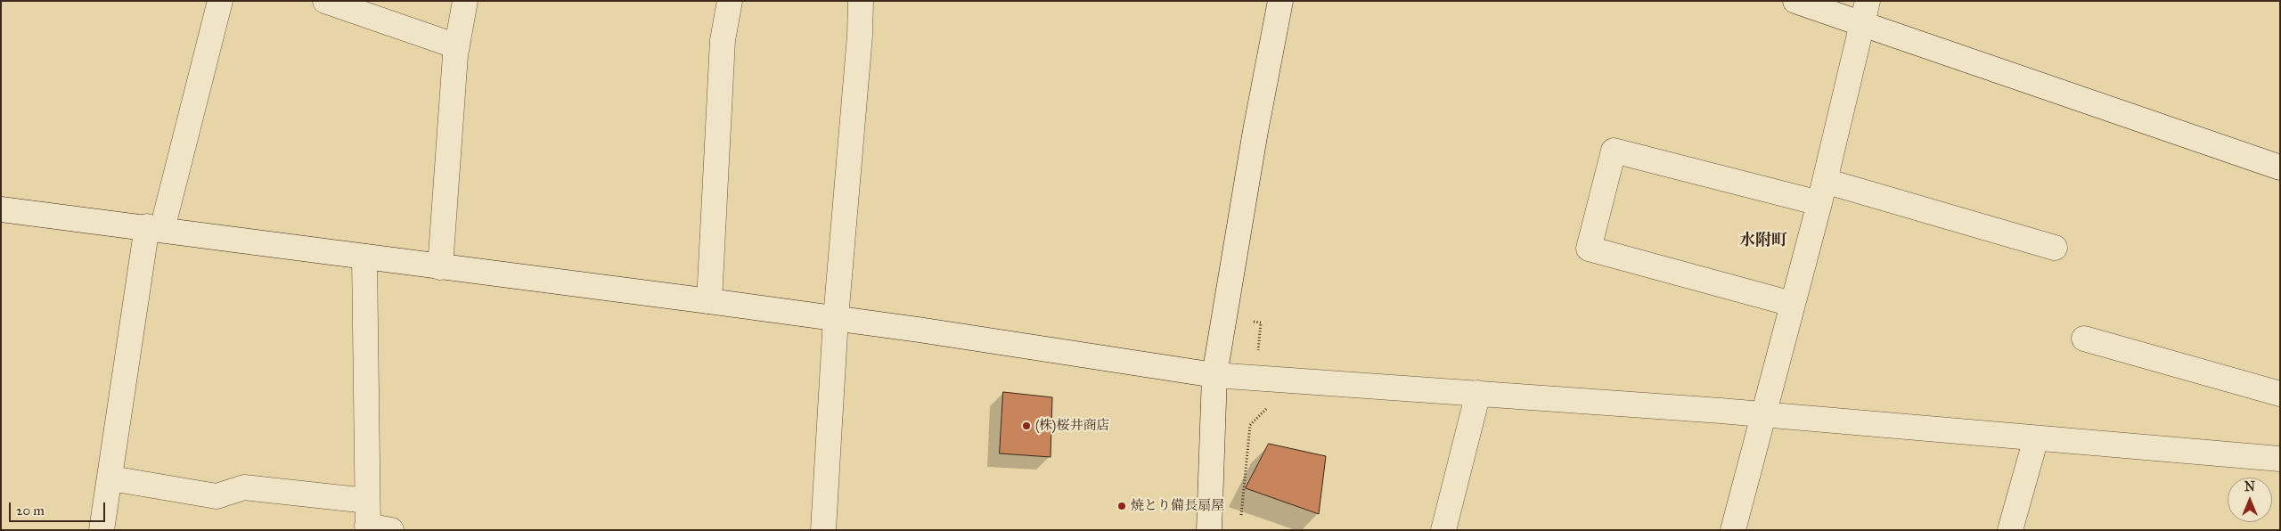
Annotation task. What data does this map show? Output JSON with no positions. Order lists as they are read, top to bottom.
{
  "districts": ["水附町"],
  "places": ["(株)桜井商店", "焼とり備長扇屋"],
  "scale_bar": "20 m",
  "north": "top"
}
